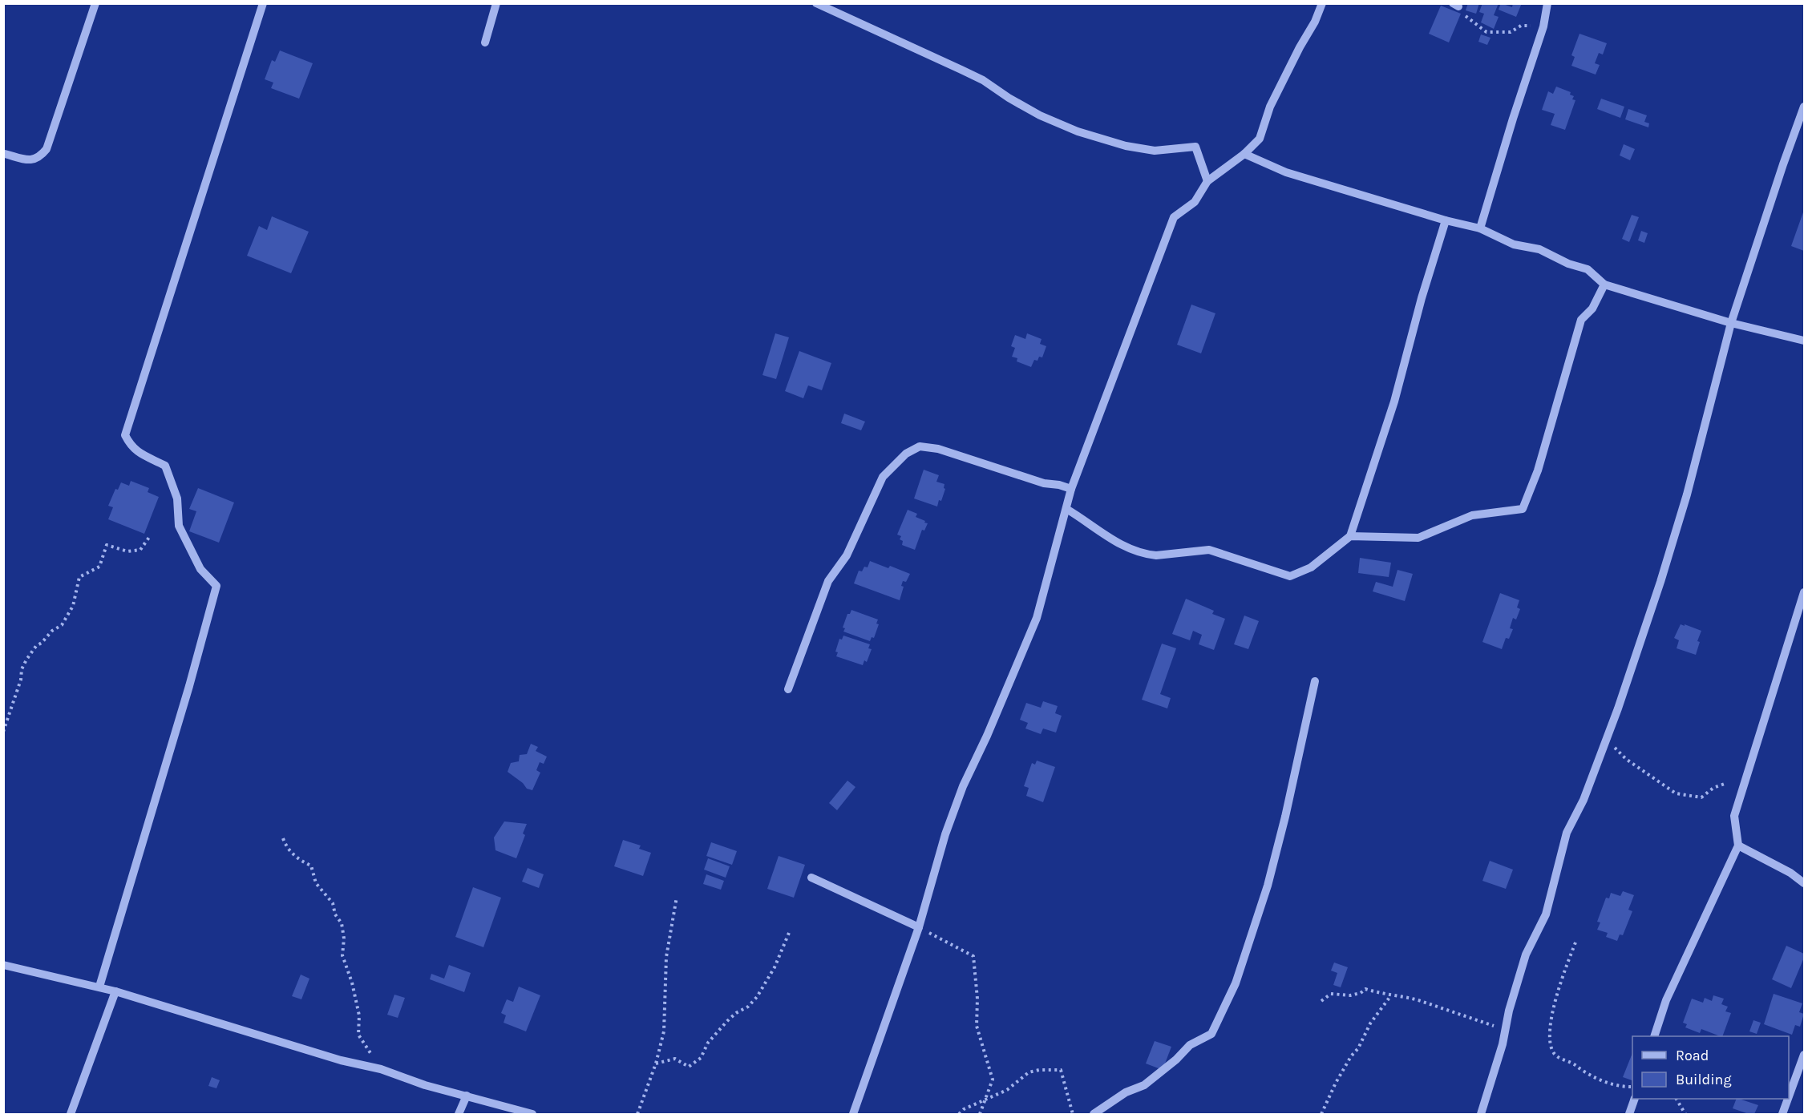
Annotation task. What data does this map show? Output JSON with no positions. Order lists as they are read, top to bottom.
{
  "legend": ["Road", "Building"]
}
